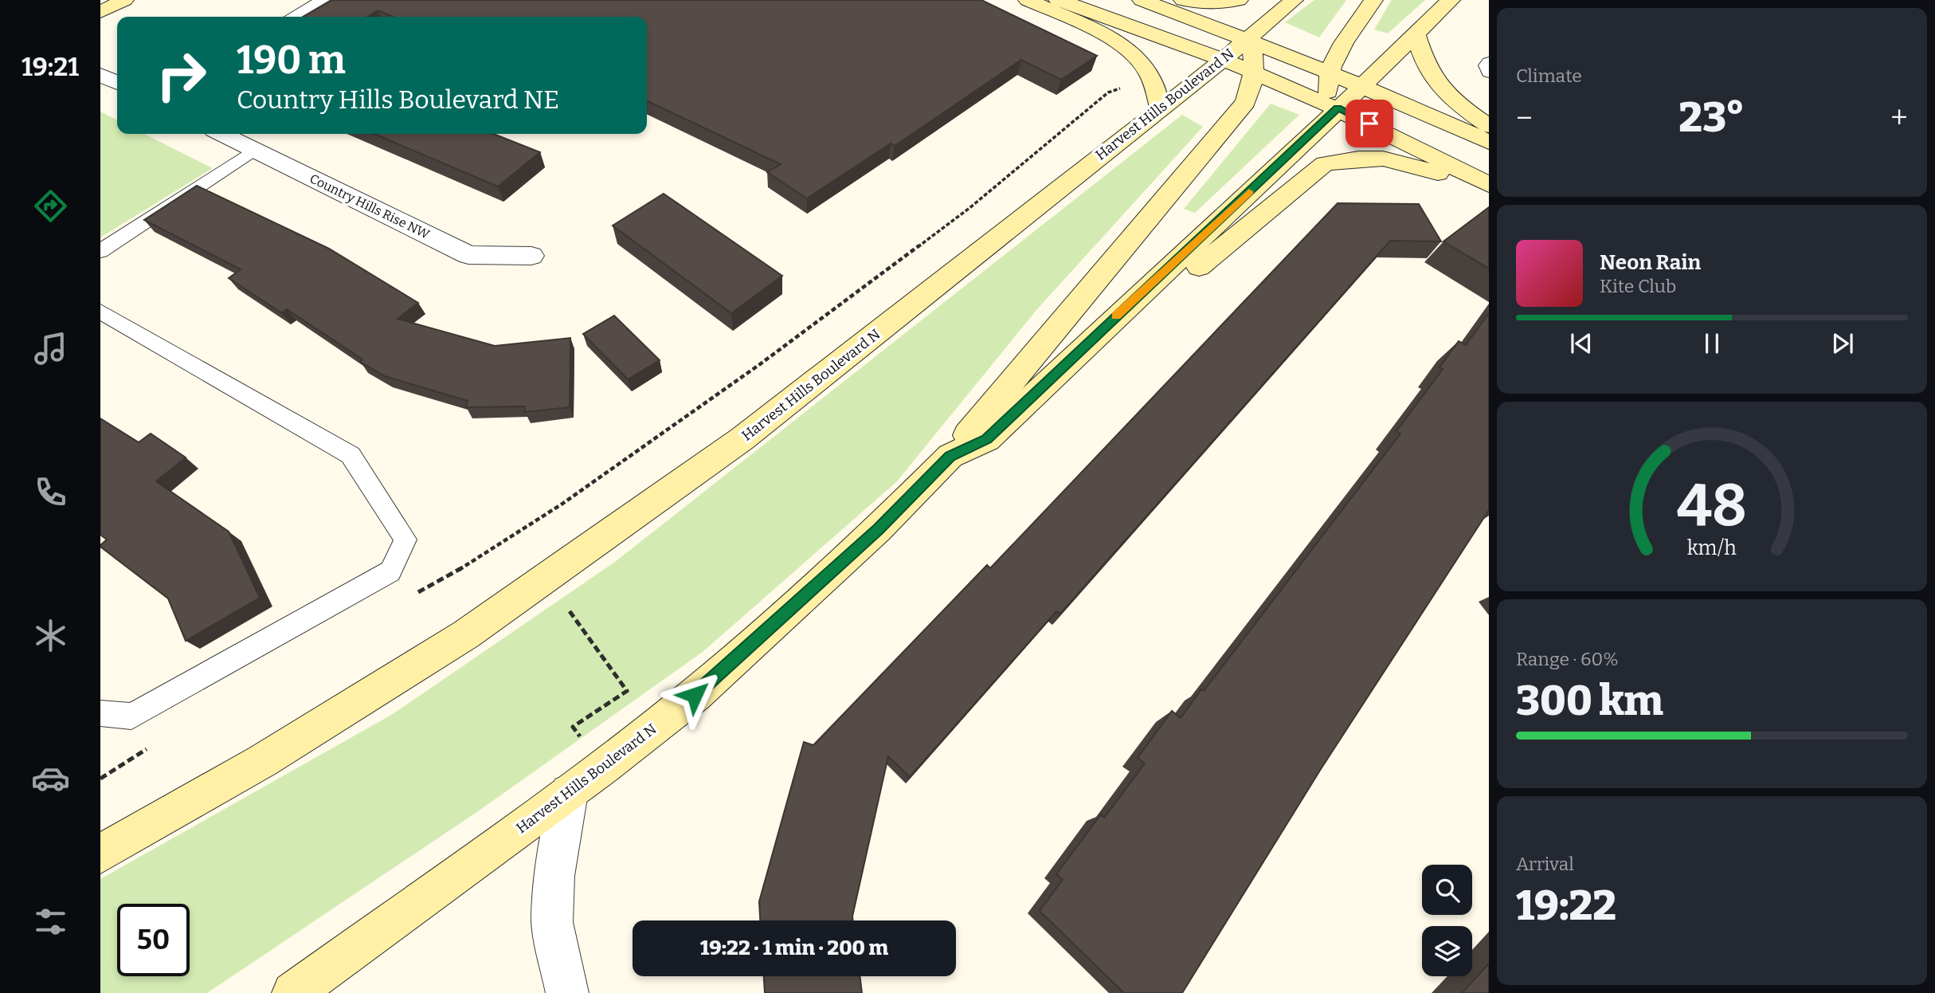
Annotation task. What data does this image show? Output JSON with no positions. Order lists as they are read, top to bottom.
{
  "streets": {
    "main road": ["Harvest Hills Boulevard N"],
    "street": ["Country Hills Rise NW"]
  },
  "page": {
    "tabs": "19:21",
    "tile": [
      "Climate",
      ["Range · 60%", "300 km"],
      ["Arrival", "19:22"]
    ],
    "turn": ["190 m", "Country Hills Boulevard NE"],
    "heat": ["−", "23°", "+"],
    "song": ["Neon Rain", "Kite Club"],
    "limit": "50",
    "trip": "19:22 · 1 min · 200 m",
    "gauge": ["48", "km/h"]
  }
}
